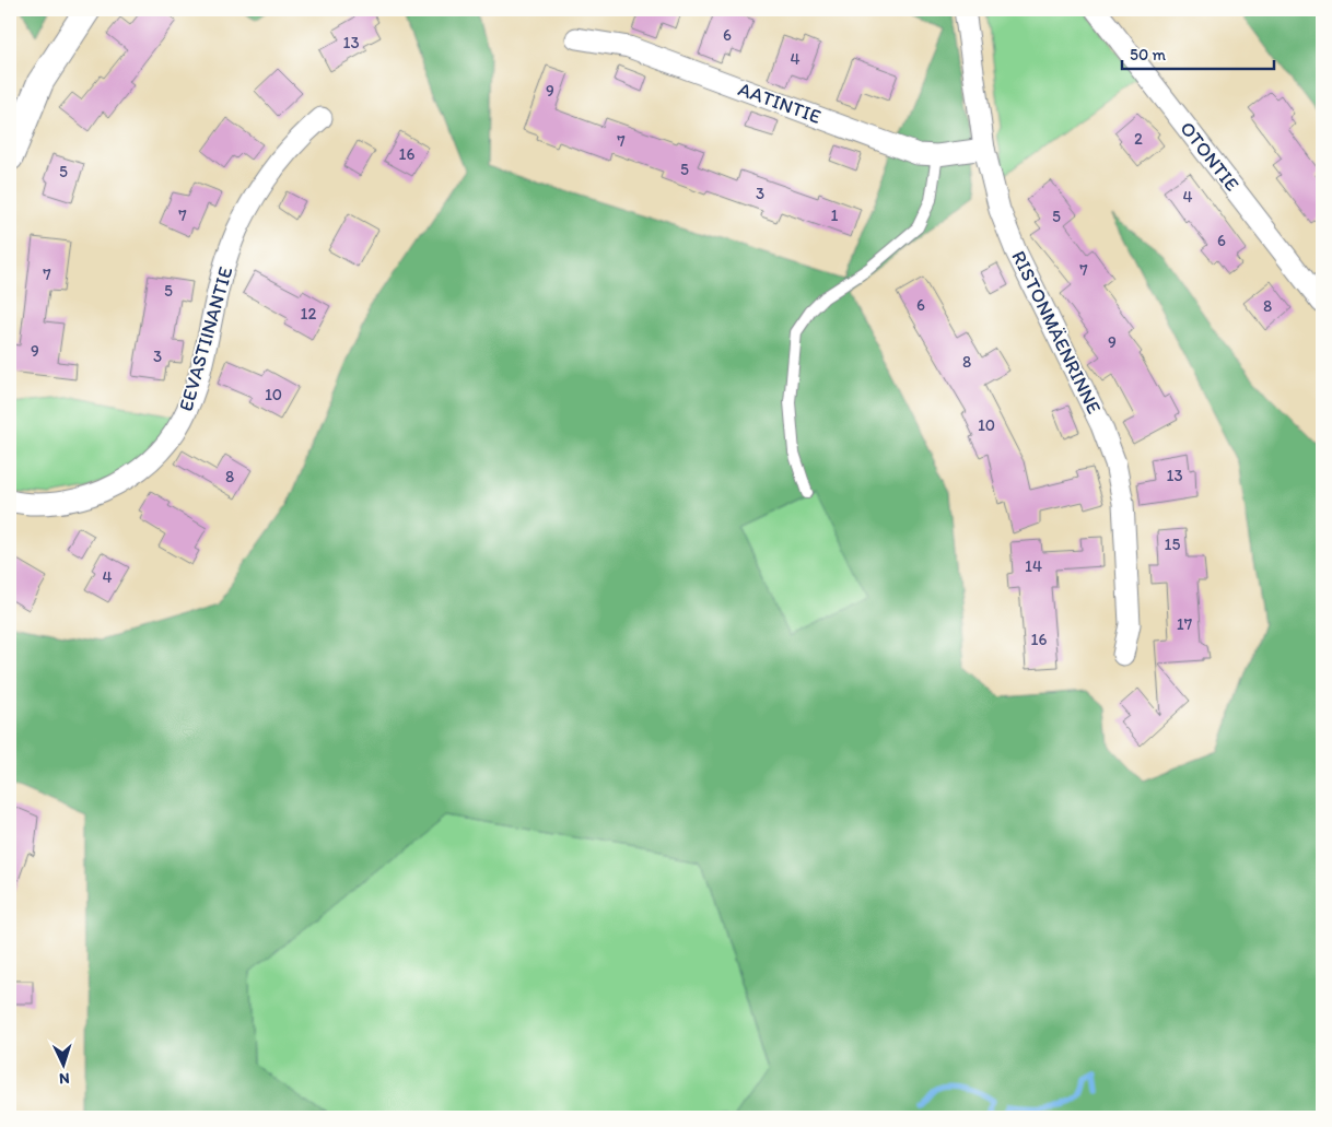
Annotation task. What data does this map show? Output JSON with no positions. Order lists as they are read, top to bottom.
{
  "streets": {
    "street": [
      "AATINTIE",
      "OTONTIE",
      "RISTONMÄENRINNE",
      "EEVASTIINANTIE"
    ]
  },
  "crossings": [
    ["AATINTIE", "RISTONMÄENRINNE"]
  ],
  "house_numbers": [
    "6",
    "13",
    "4",
    "9",
    "2",
    "7",
    "16",
    "5",
    "5",
    "3",
    "4",
    "7",
    "1",
    "5",
    "6",
    "7",
    "7",
    "5",
    "6",
    "8",
    "12",
    "9",
    "9",
    "3",
    "8",
    "10",
    "10",
    "13",
    "8",
    "15",
    "14",
    "4",
    "17",
    "16"
  ],
  "scale_bar": "50 m",
  "north": "bottom"
}
